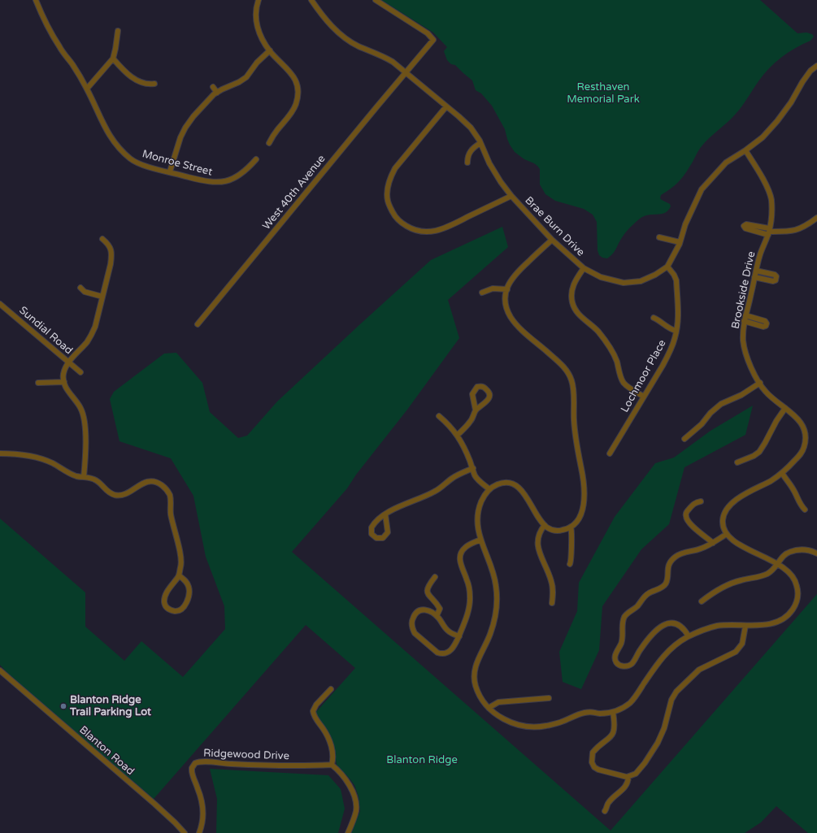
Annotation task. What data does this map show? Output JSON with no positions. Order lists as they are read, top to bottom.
{
  "streets": {
    "street": [
      "Monroe Street",
      "West 40th Avenue",
      "Brae Burn Drive",
      "Brookside Drive",
      "Sundial Road",
      "Lochmoor Place",
      "Blanton Road",
      "Ridgewood Drive"
    ]
  },
  "crossings": [
    ["West 40th Avenue", "Brae Burn Drive"],
    ["Brae Burn Drive", "Lochmoor Place"]
  ],
  "parks": ["Resthaven Memorial Park", "Blanton Ridge"],
  "places": ["Blanton Ridge Trail Parking Lot"]
}
